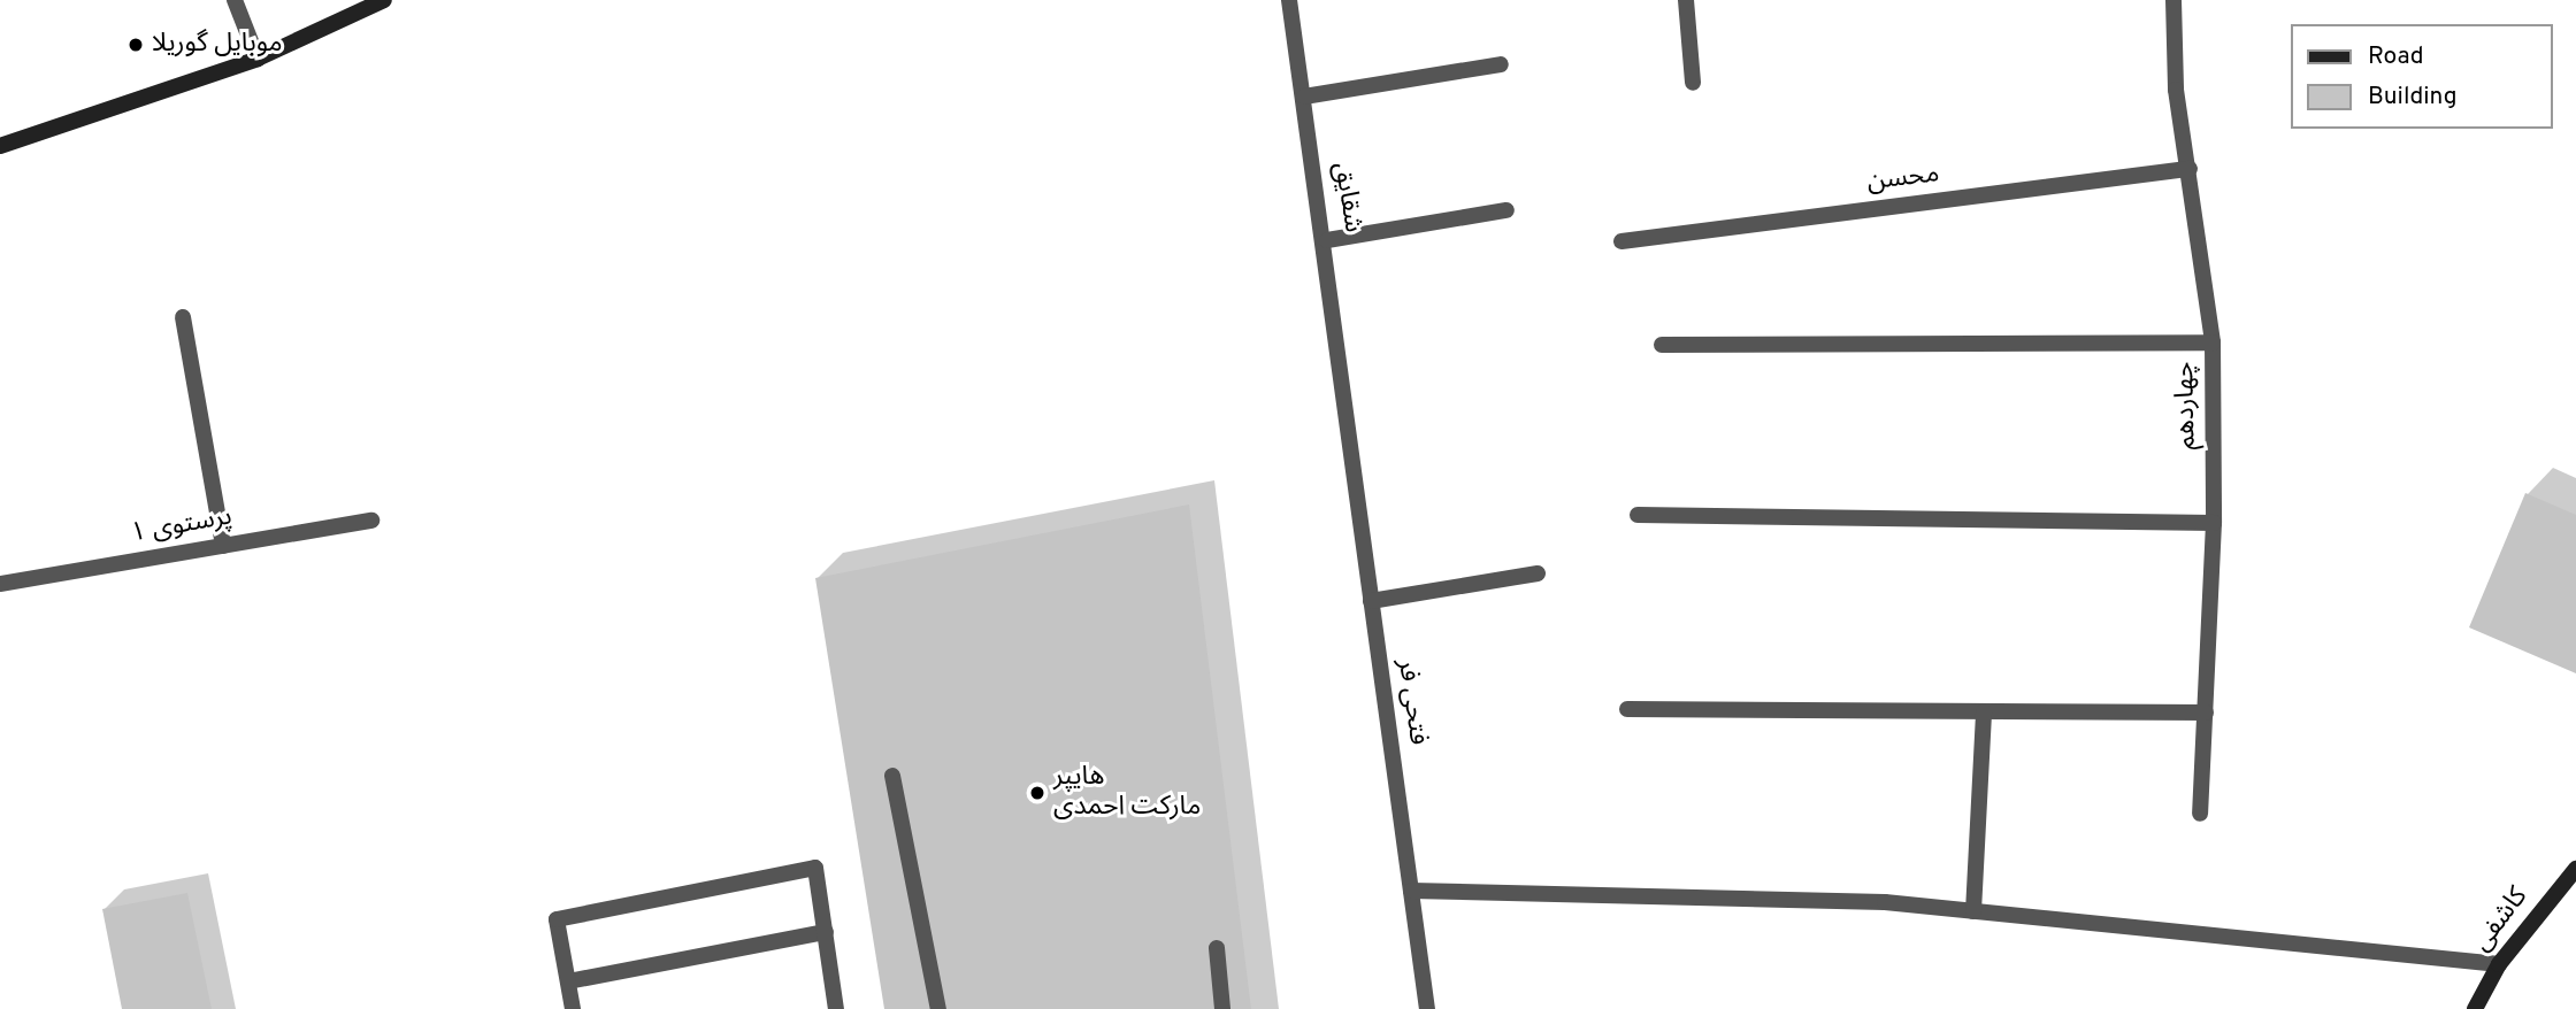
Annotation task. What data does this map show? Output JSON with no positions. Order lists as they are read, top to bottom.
{
  "streets": {
    "main road": ["کاشفی"],
    "street": [
      "محسن",
      "شقایق",
      "چهاردهم",
      "پرستوی ۱",
      "فتحی فر"
    ]
  },
  "crossings": [
    ["محسن", "چهاردهم"],
    ["شقایق", "فتحی فر"]
  ],
  "places": ["موبایل گوریلا", "هایپر مارکت احمدی"],
  "legend": ["Road", "Building"]
}
